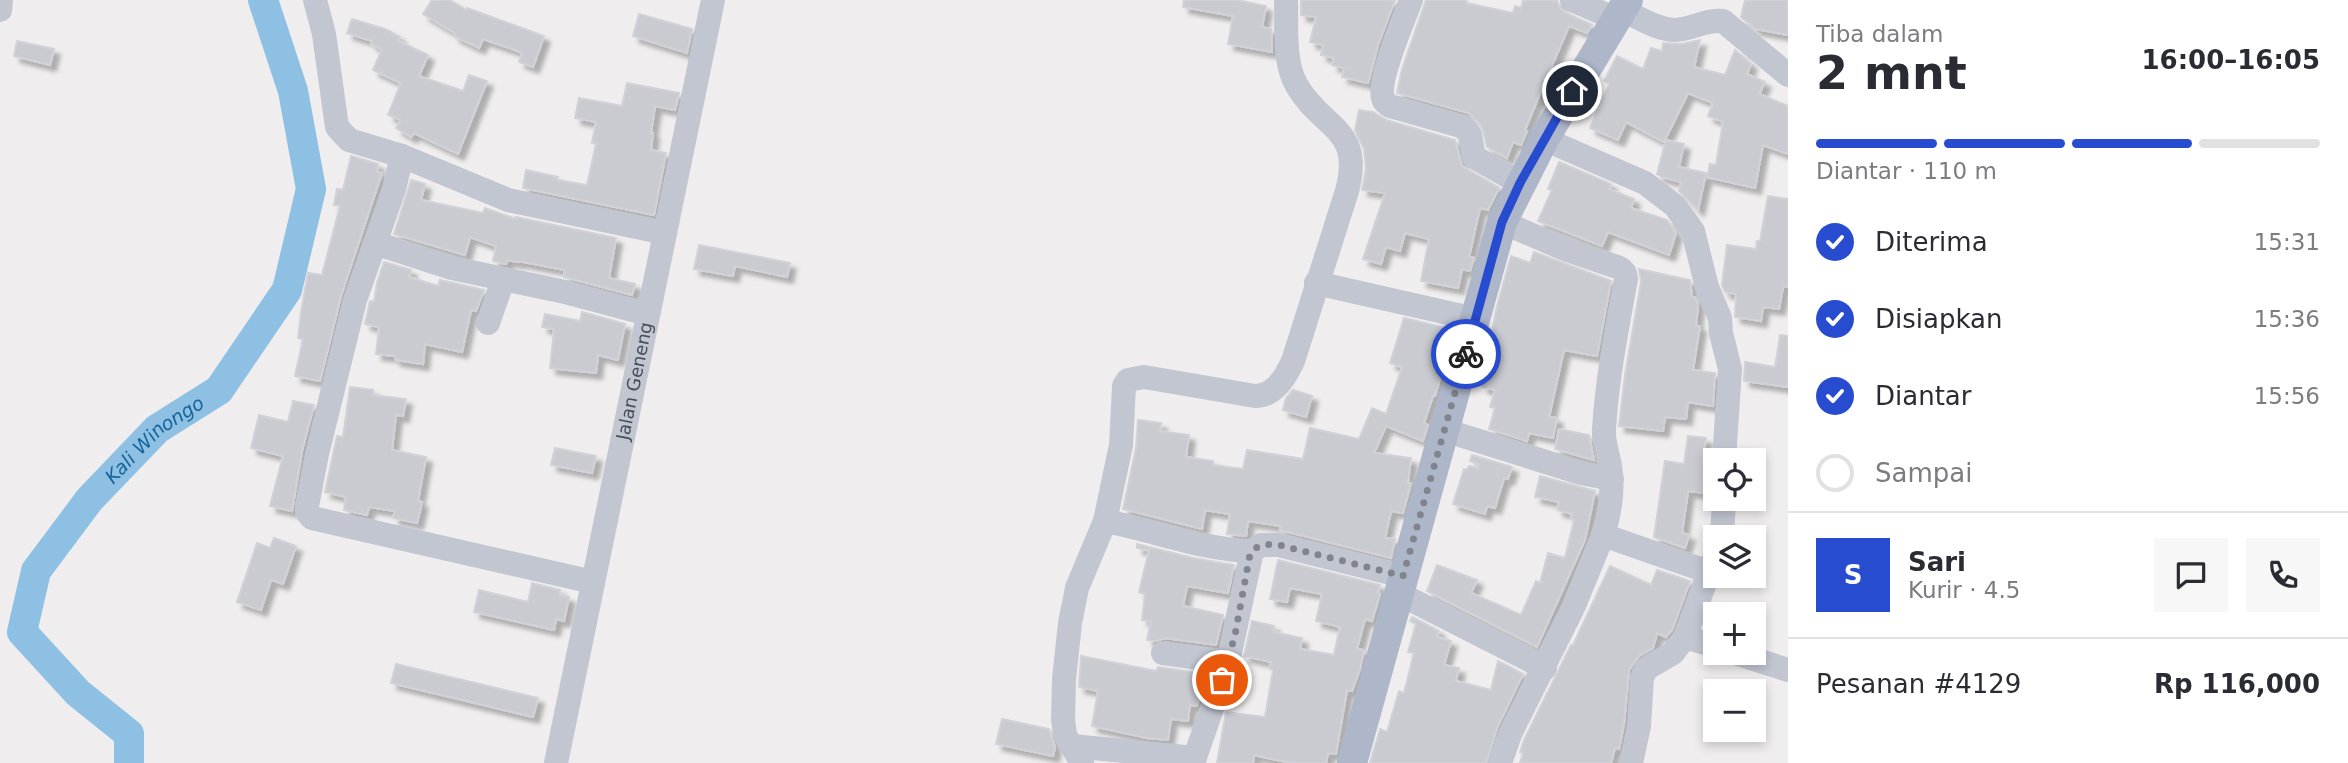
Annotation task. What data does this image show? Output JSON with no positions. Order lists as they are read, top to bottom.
{
  "streets": {
    "street": ["Jalan Geneng"]
  },
  "water": ["Kali Winongo"],
  "page": {
    "heading": ["2 mnt", "Tiba dalam", "16:00–16:05"],
    "panel": [
      "Sari",
      "Kurir · 4.5",
      "Pesanan #4129",
      "Rp 116,000"
    ],
    "bar": "Diantar · 110 m",
    "list": [
      ["Diterima", "15:31"],
      ["Disiapkan", "15:36"],
      ["Diantar", "15:56"],
      "Sampai"
    ],
    "map_buttons": ["+", "−"],
    "round": "S"
  }
}
